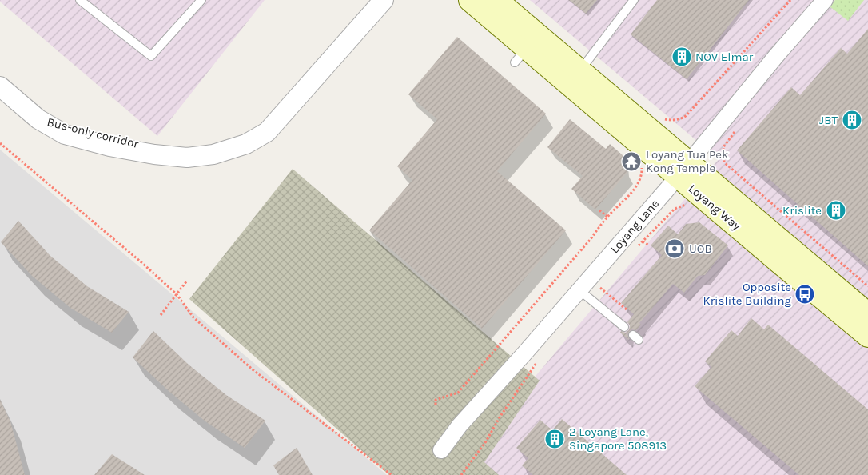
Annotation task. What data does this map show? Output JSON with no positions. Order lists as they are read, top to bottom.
{
  "streets": {
    "main road": ["Loyang Way"],
    "street": ["Bus-only corridor", "Loyang Lane"]
  },
  "crossings": [
    ["Loyang Way", "Loyang Lane"]
  ],
  "places": {
    "building": [
      "NOV Elmar",
      "JBT",
      "Krislite",
      "2 Loyang Lane, Singapore 508913"
    ],
    "temple": ["Loyang Tua Pek Kong Temple"],
    "bank": ["UOB"],
    "bus stop": ["Opposite Krislite Building"]
  }
}
